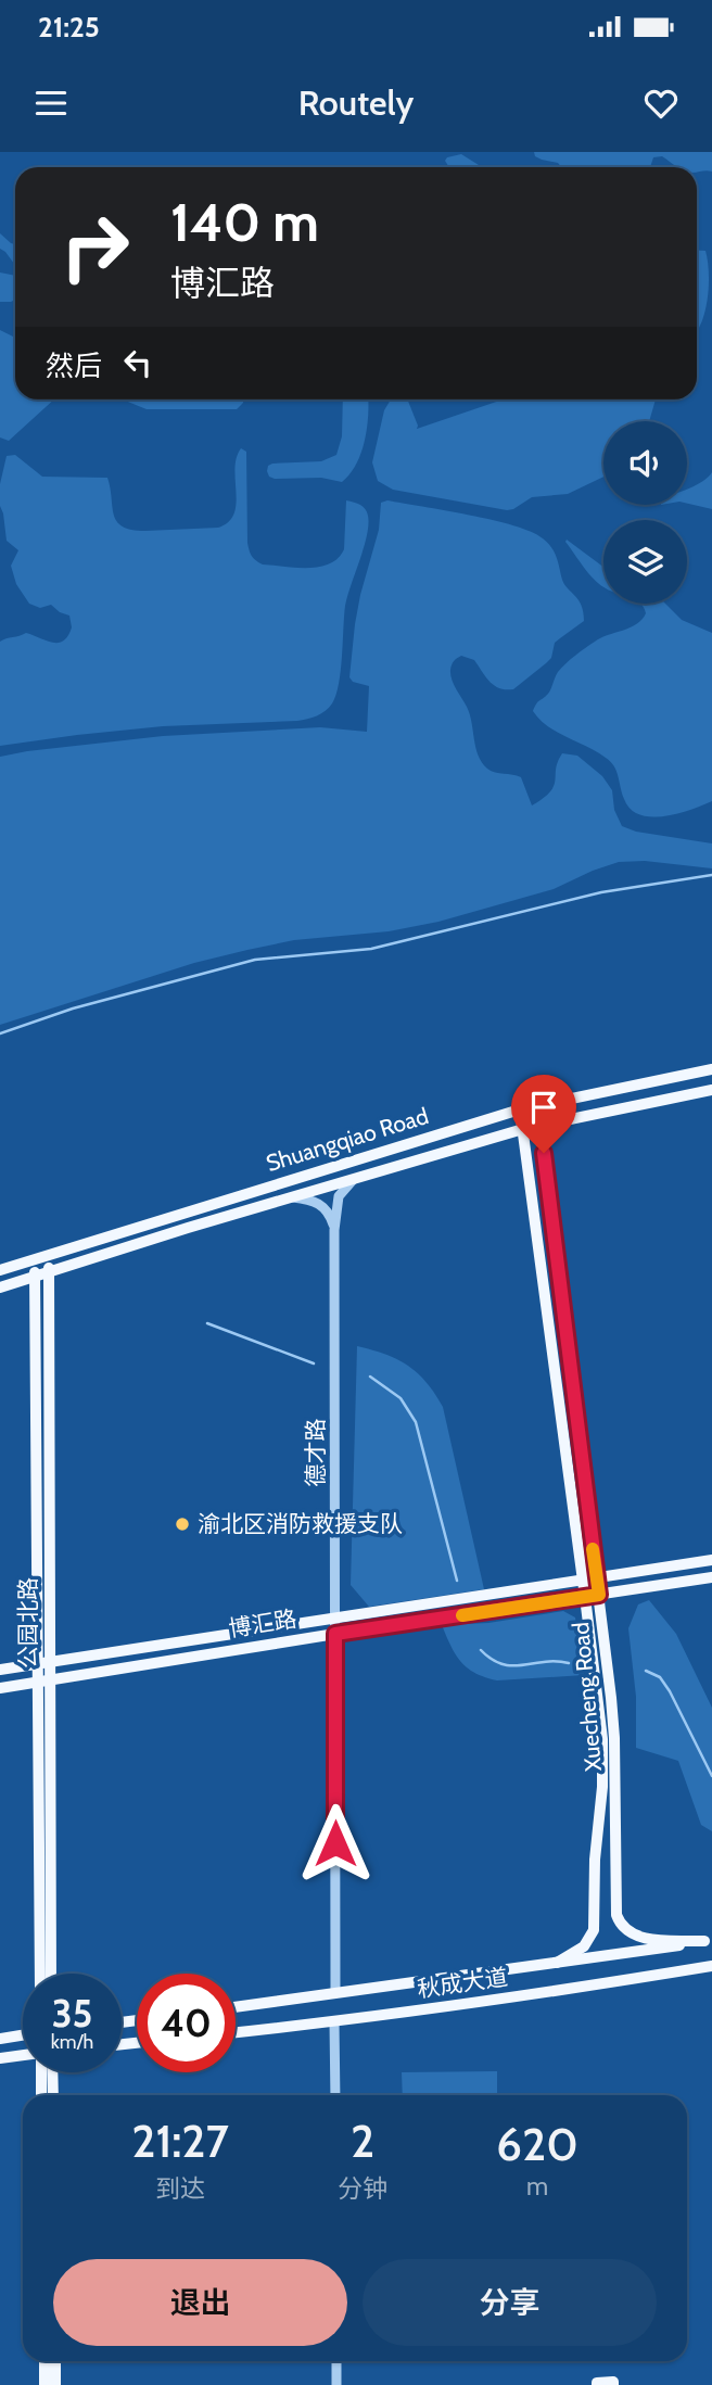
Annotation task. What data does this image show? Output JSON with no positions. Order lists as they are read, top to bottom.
{
  "streets": {
    "main road": [
      "Shuangqiao Road",
      "公园北路",
      "博汇路",
      "Xuecheng Road",
      "秋成大道"
    ],
    "street": ["德才路"]
  },
  "crossings": [
    ["Shuangqiao Road", "德才路"],
    ["Shuangqiao Road", "公园北路"],
    ["Shuangqiao Road", "Xuecheng Road"],
    ["德才路", "博汇路"],
    ["德才路", "秋成大道"],
    ["公园北路", "博汇路"],
    ["博汇路", "Xuecheng Road"],
    ["Xuecheng Road", "秋成大道"]
  ],
  "places": ["渝北区消防救援支队"],
  "page": {
    "status": "21:25",
    "header": "Routely",
    "turn": ["140 m", "博汇路"],
    "then": "然后",
    "speed": "35 km/h",
    "limit": "40",
    "eta": [
      "21:27",
      "到达",
      "2",
      "分钟",
      "620",
      "m"
    ],
    "buttons": ["退出", "分享"]
  }
}
